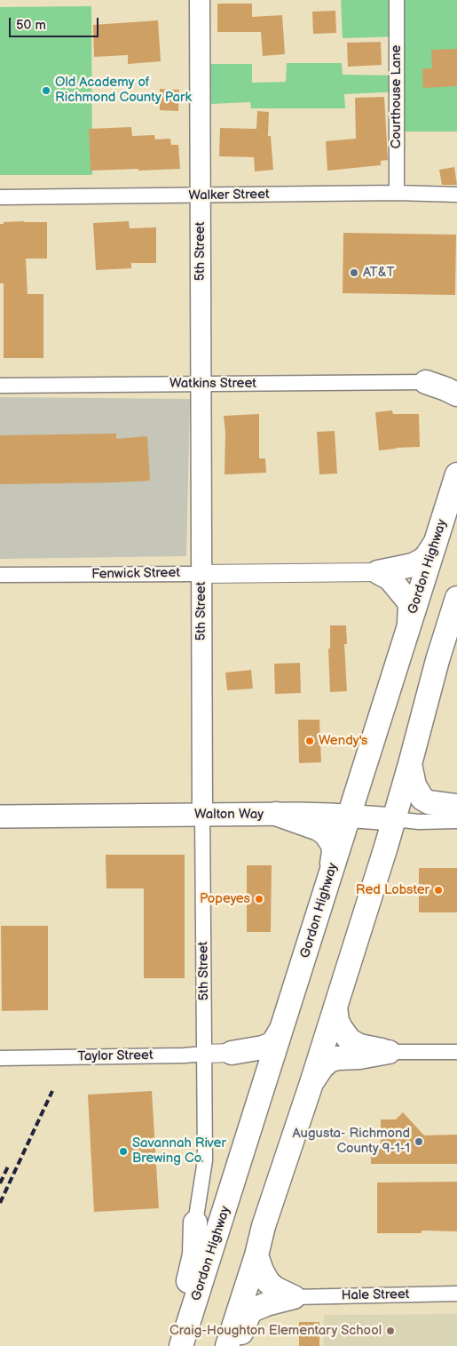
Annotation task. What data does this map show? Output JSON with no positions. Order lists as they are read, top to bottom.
{
  "streets": {
    "highway": ["Gordon Highway"],
    "main road": ["5th Street", "Walton Way"],
    "street": [
      "Courthouse Lane",
      "Walker Street",
      "Watkins Street",
      "Fenwick Street",
      "Taylor Street",
      "Hale Street"
    ]
  },
  "crossings": [
    ["Courthouse Lane", "Walker Street"],
    ["Walker Street", "5th Street"],
    ["5th Street", "Watkins Street"],
    ["5th Street", "Fenwick Street"],
    ["5th Street", "Walton Way"],
    ["5th Street", "Taylor Street"],
    ["Gordon Highway", "Walton Way"]
  ],
  "places": [
    "Old Academy of Richmond County Park",
    "AT&T",
    "Wendy's",
    "Red Lobster",
    "Popeyes",
    "Augusta- Richmond County 9-1-1",
    "Savannah River Brewing Co.",
    "Craig-Houghton Elementary School"
  ],
  "scale_bar": "50 m"
}
